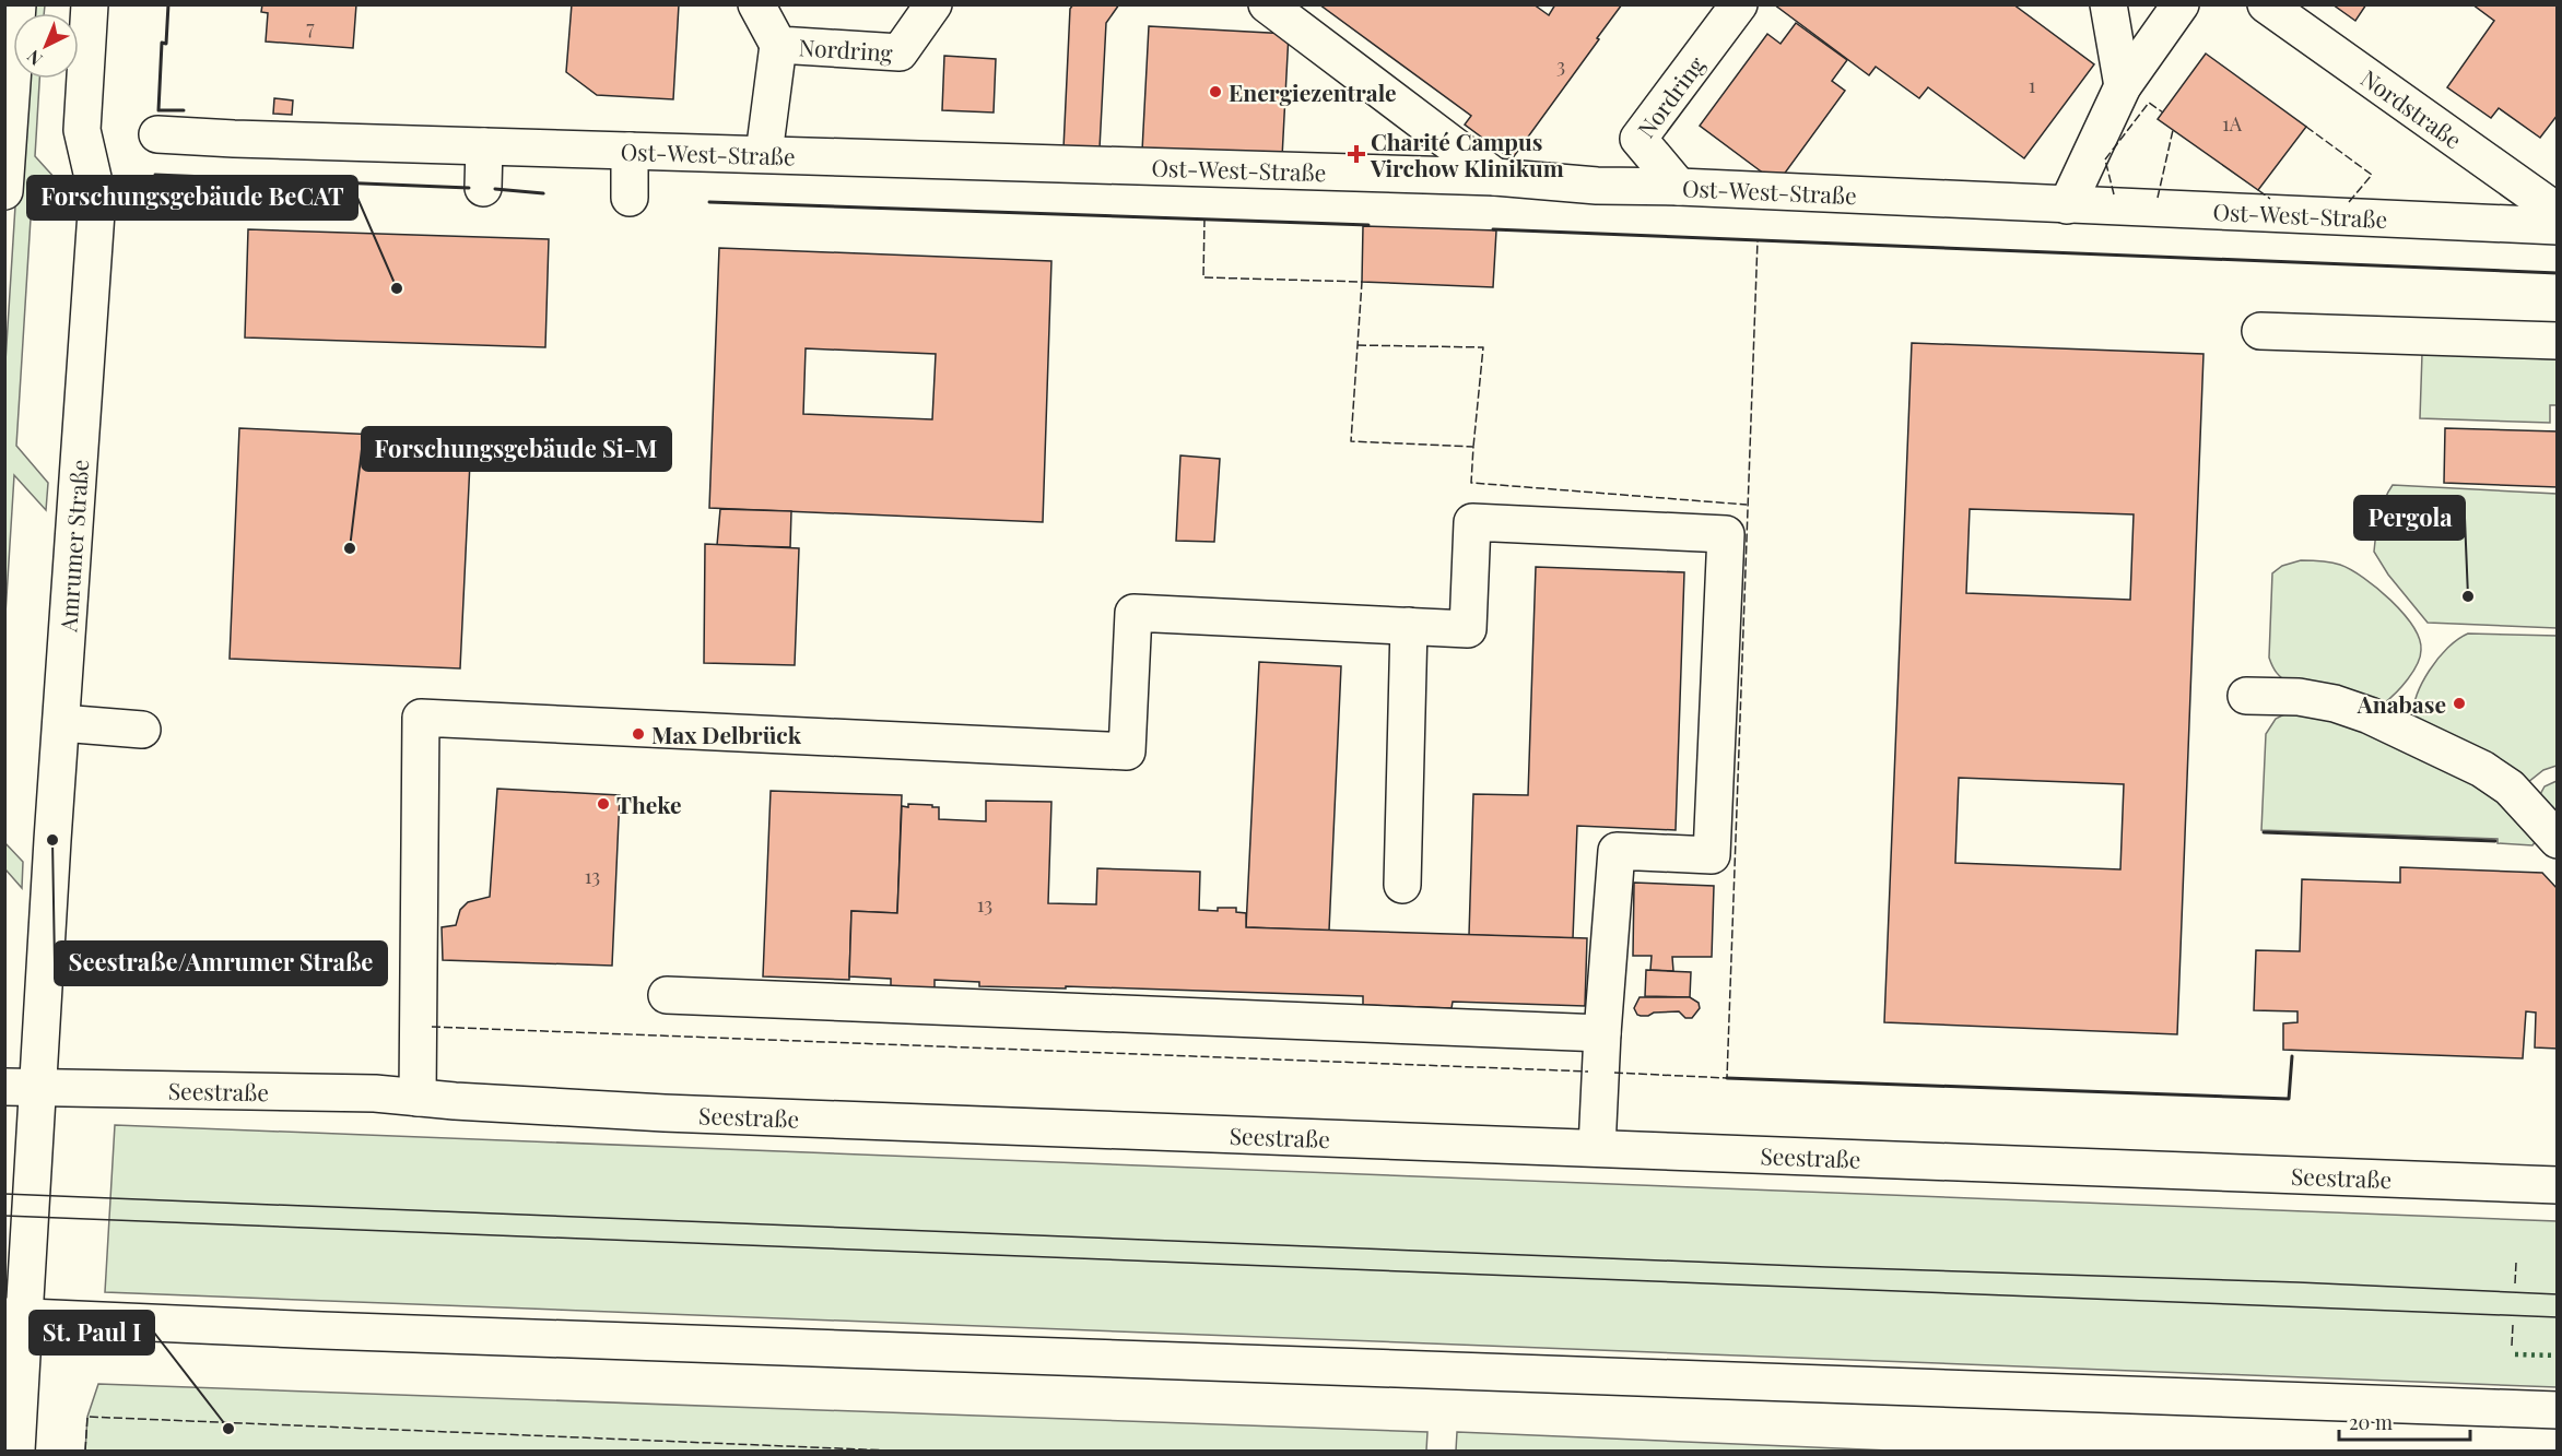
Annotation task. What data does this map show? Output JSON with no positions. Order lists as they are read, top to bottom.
{
  "streets": {
    "main road": [
      "Nordring",
      "Nordstraße",
      "Ost-West-Straße",
      "Amrumer Straße",
      "Seestraße"
    ]
  },
  "crossings": [
    ["Nordring", "Ost-West-Straße"],
    ["Amrumer Straße", "Seestraße"]
  ],
  "places": {
    "other": [
      "Energiezentrale",
      "Forschungsgebäude BeCAT",
      "Forschungsgebäude Si-M",
      "Pergola",
      "Anabase",
      "Max Delbrück",
      "Theke",
      "Seestraße/Amrumer Straße",
      "St. Paul I"
    ],
    "health": ["Charité Campus Virchow Klinikum"]
  },
  "house_numbers": [
    "7",
    "3",
    "1",
    "1A",
    "13",
    "13"
  ],
  "scale_bar": "20 m",
  "north": "bottom left"
}
